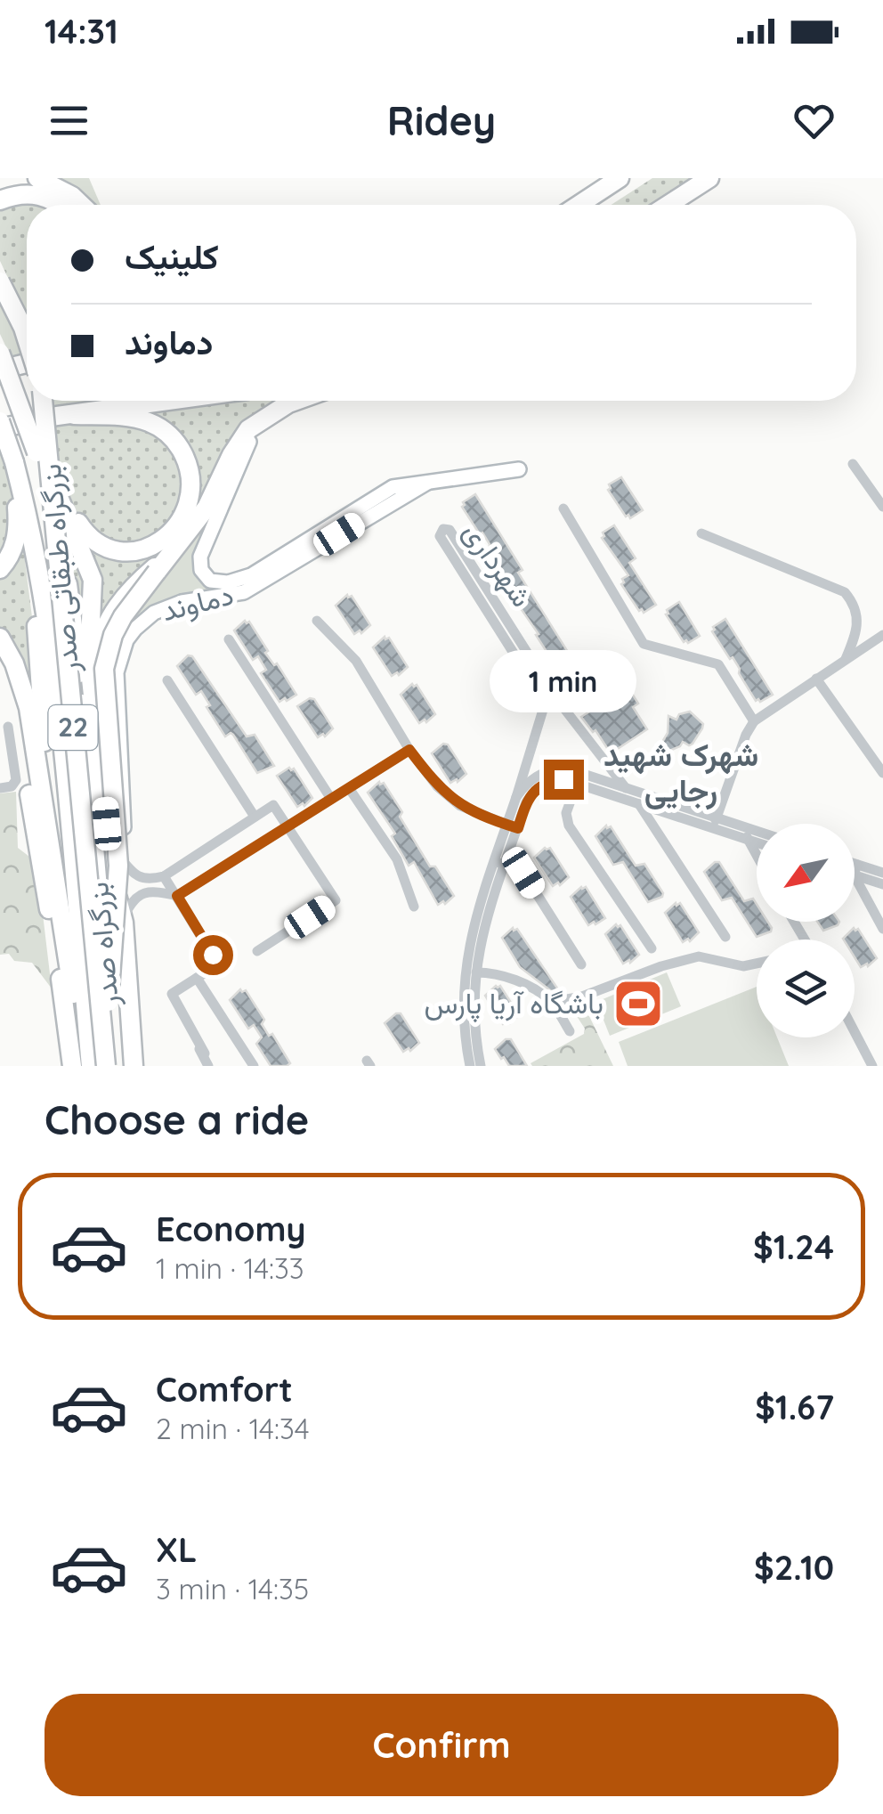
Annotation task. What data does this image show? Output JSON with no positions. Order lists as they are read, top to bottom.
{
  "streets": {
    "highway": ["بزرگراه طبقاتی صدر", "22", "بزرگراه صدر"],
    "main road": ["دماوند"],
    "street": ["شهرداری"]
  },
  "crossings": [
    ["بزرگراه طبقاتی صدر", "بزرگراه صدر"],
    ["22", "بزرگراه صدر"]
  ],
  "districts": ["شهرک شهید رجایی"],
  "places": {
    "sports": ["باشگاه آریا پارس"]
  },
  "north": "bottom left",
  "page": {
    "status": "14:31",
    "header": "Ridey",
    "banner": ["کلینیک", "دماوند"],
    "bubble": "1 min",
    "heading": "Choose a ride",
    "list": [
      {
        "name": "Economy",
        "note": "1 min · 14:33",
        "value": "$1.24"
      },
      {
        "name": "Comfort",
        "note": "2 min · 14:34",
        "value": "$1.67"
      },
      {
        "name": "XL",
        "note": "3 min · 14:35",
        "value": "$2.10"
      }
    ],
    "buttons": "Confirm"
  }
}
